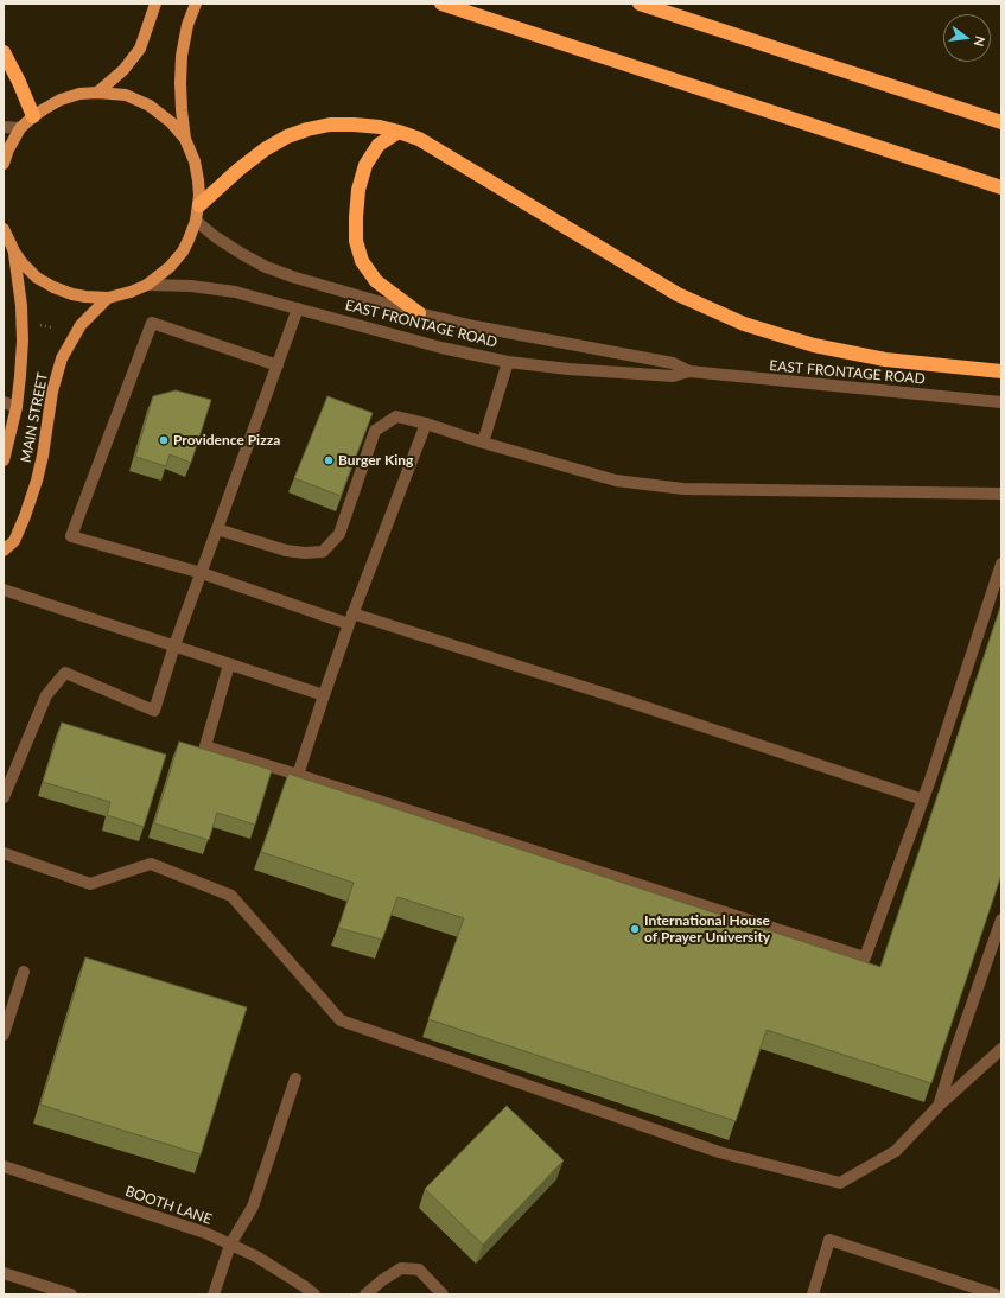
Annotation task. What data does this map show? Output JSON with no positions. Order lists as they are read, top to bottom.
{
  "streets": {
    "main road": ["MAIN STREET"],
    "street": ["EAST FRONTAGE ROAD", "BOOTH LANE"]
  },
  "places": ["Providence Pizza", "Burger King", "International House of Prayer University"],
  "north": "right"
}
